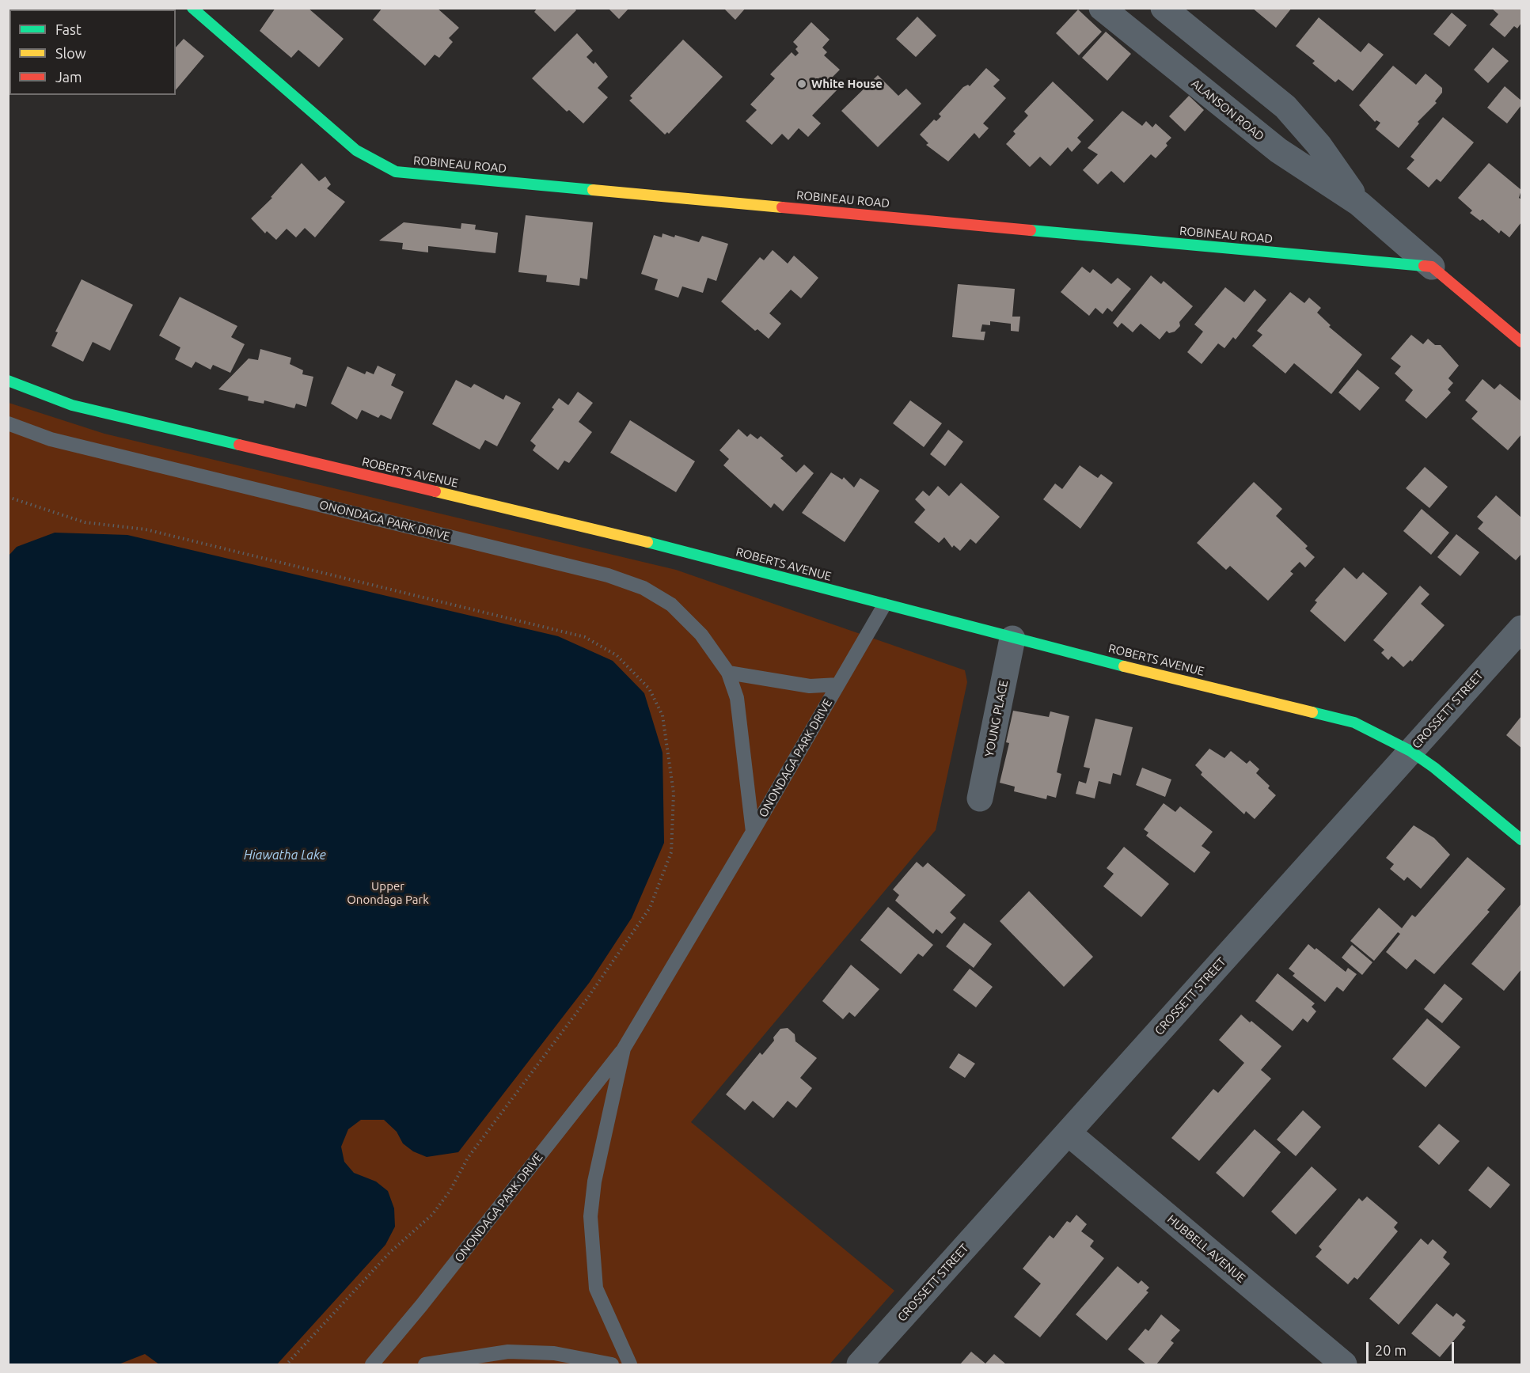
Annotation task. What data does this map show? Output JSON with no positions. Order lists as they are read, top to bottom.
{
  "streets": {
    "street": [
      "ALANSON ROAD",
      "ROBINEAU ROAD",
      "ROBERTS AVENUE",
      "CROSSETT STREET",
      "YOUNG PLACE",
      "HUBBELL AVENUE"
    ],
    "lane": ["ONONDAGA PARK DRIVE"]
  },
  "crossings": [
    ["ALANSON ROAD", "ROBINEAU ROAD"],
    ["ROBERTS AVENUE", "ONONDAGA PARK DRIVE"],
    ["ROBERTS AVENUE", "CROSSETT STREET"],
    ["ROBERTS AVENUE", "YOUNG PLACE"],
    ["CROSSETT STREET", "HUBBELL AVENUE"]
  ],
  "water": ["Hiawatha Lake"],
  "parks": ["Upper Onondaga Park"],
  "places": ["White House"],
  "legend": ["Fast", "Slow", "Jam"],
  "scale_bar": "20 m"
}
